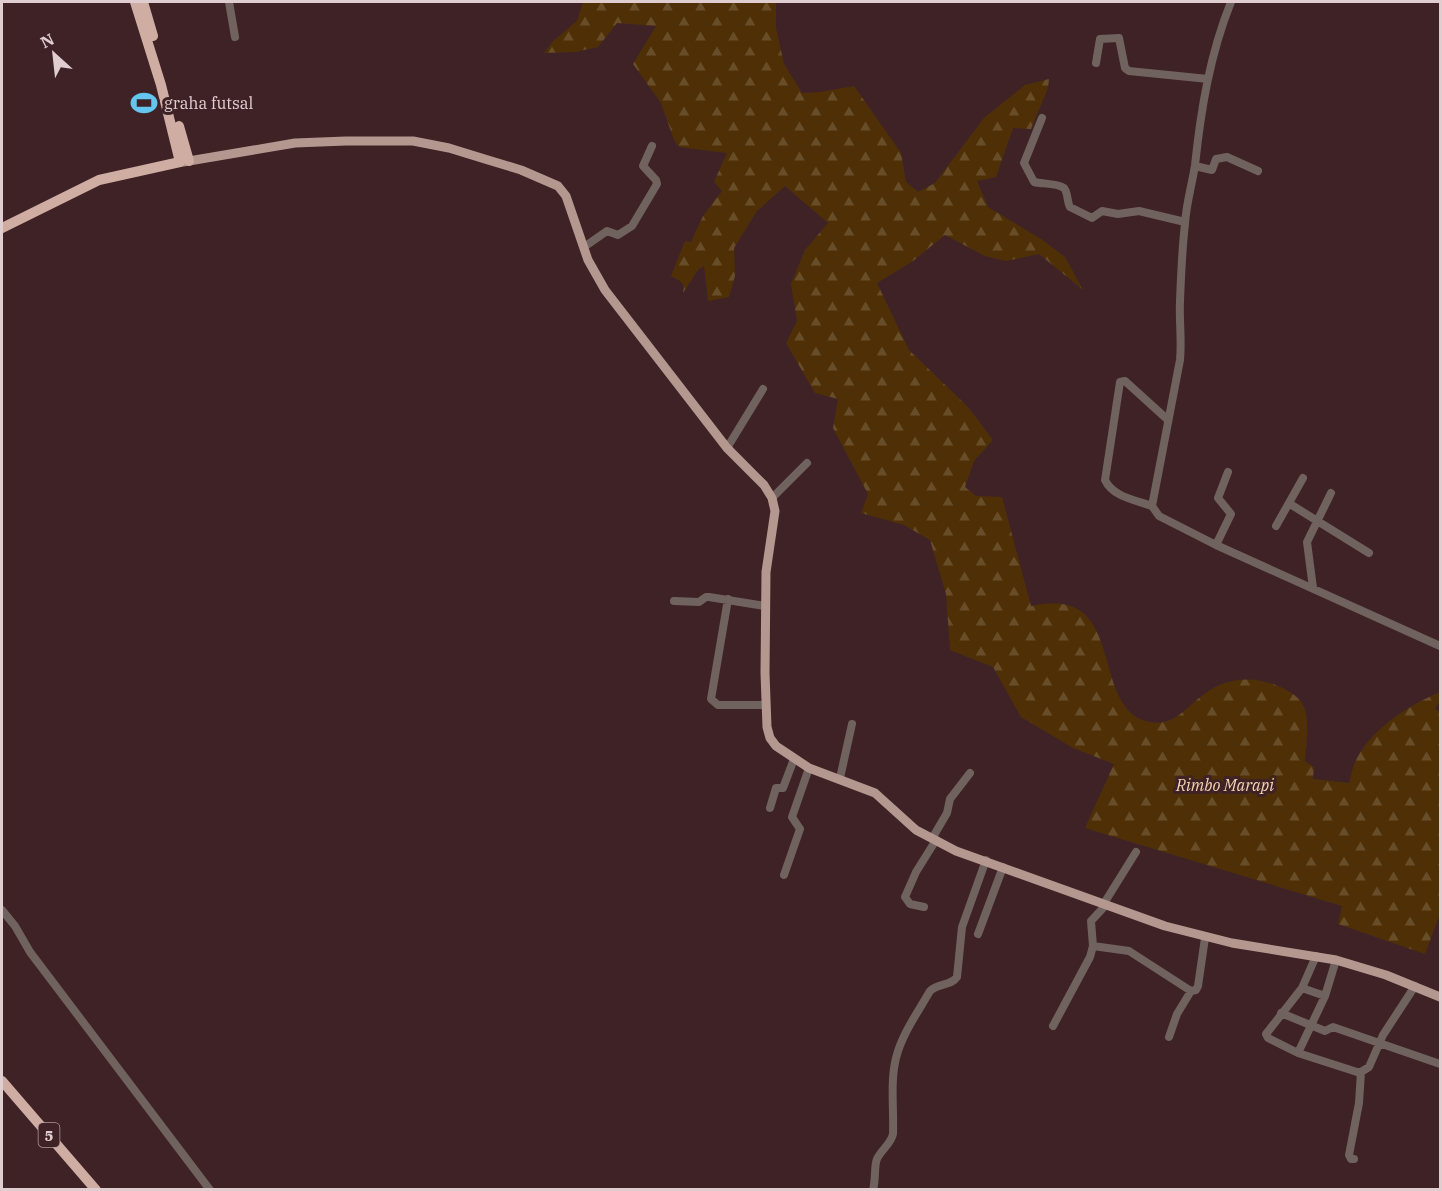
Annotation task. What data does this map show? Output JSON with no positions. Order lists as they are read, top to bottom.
{
  "streets": {
    "highway": ["5"]
  },
  "parks": ["Rimbo Marapi"],
  "places": {
    "sports": ["graha futsal"]
  },
  "north": "top left"
}
